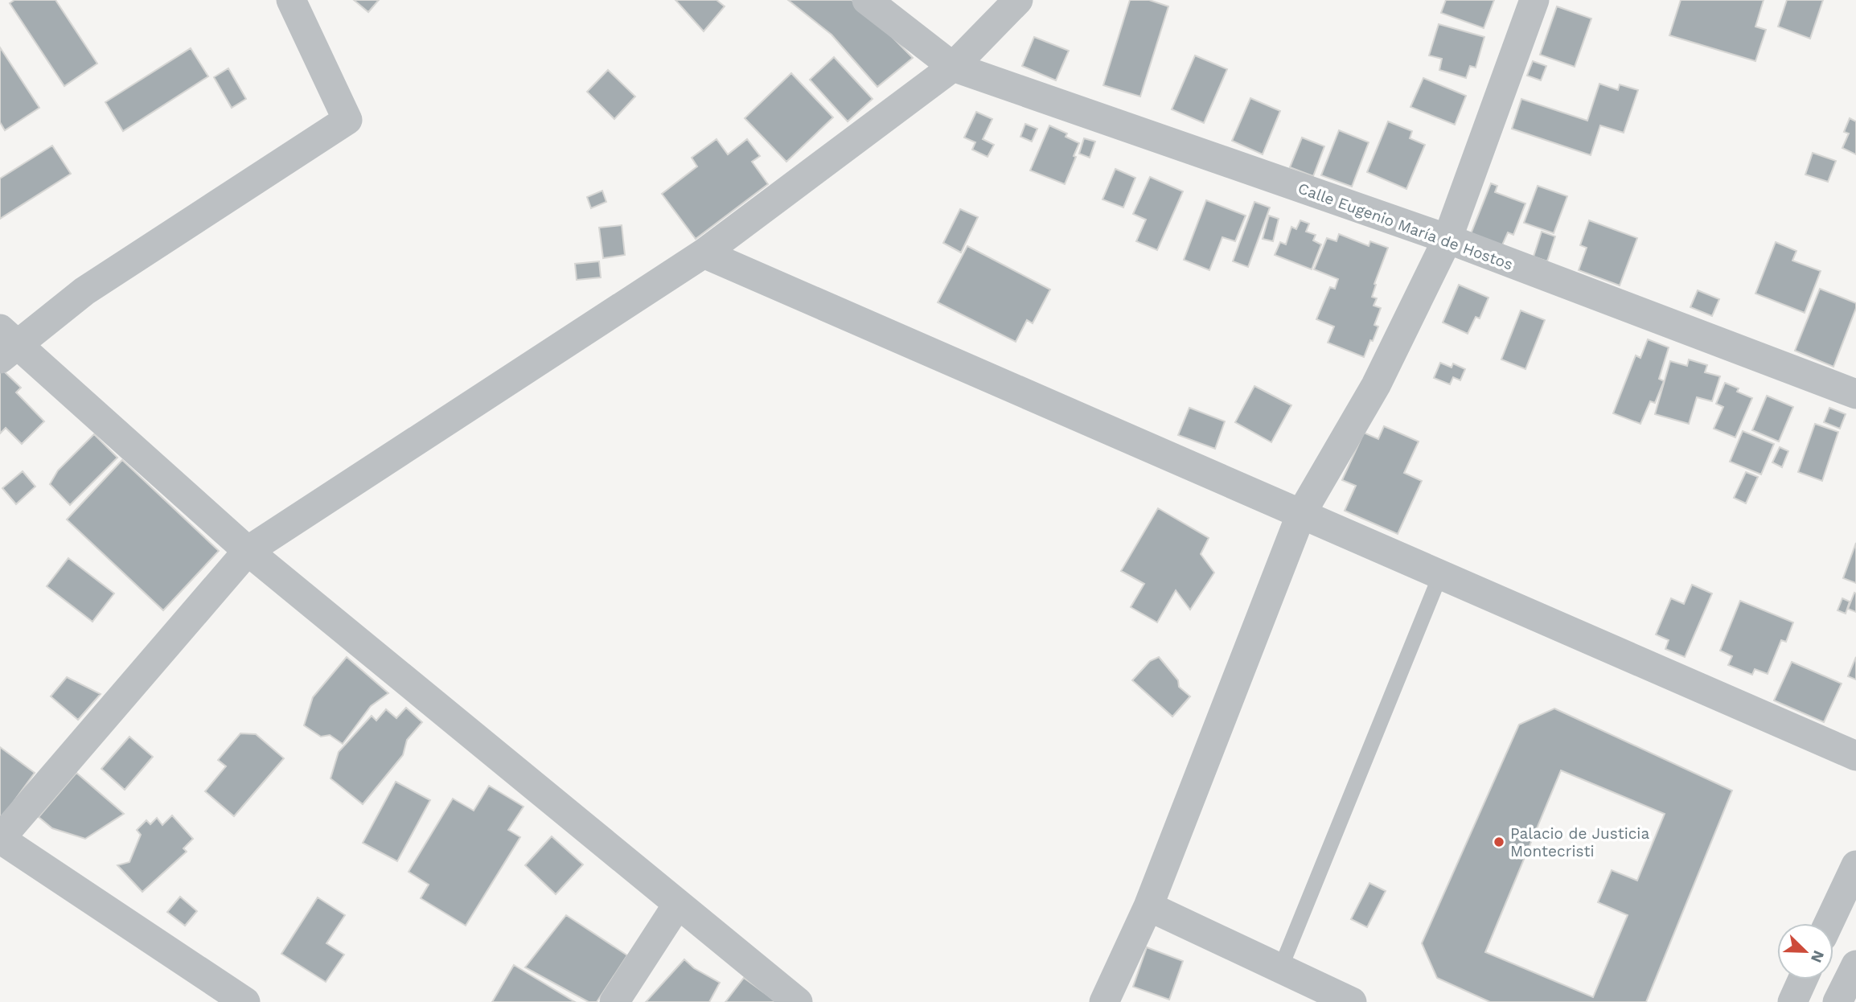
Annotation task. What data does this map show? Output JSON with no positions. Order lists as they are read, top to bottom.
{
  "streets": {
    "street": ["Calle Eugenio María de Hostos"]
  },
  "places": ["Palacio de Justicia Montecristi"],
  "north": "bottom right"
}
